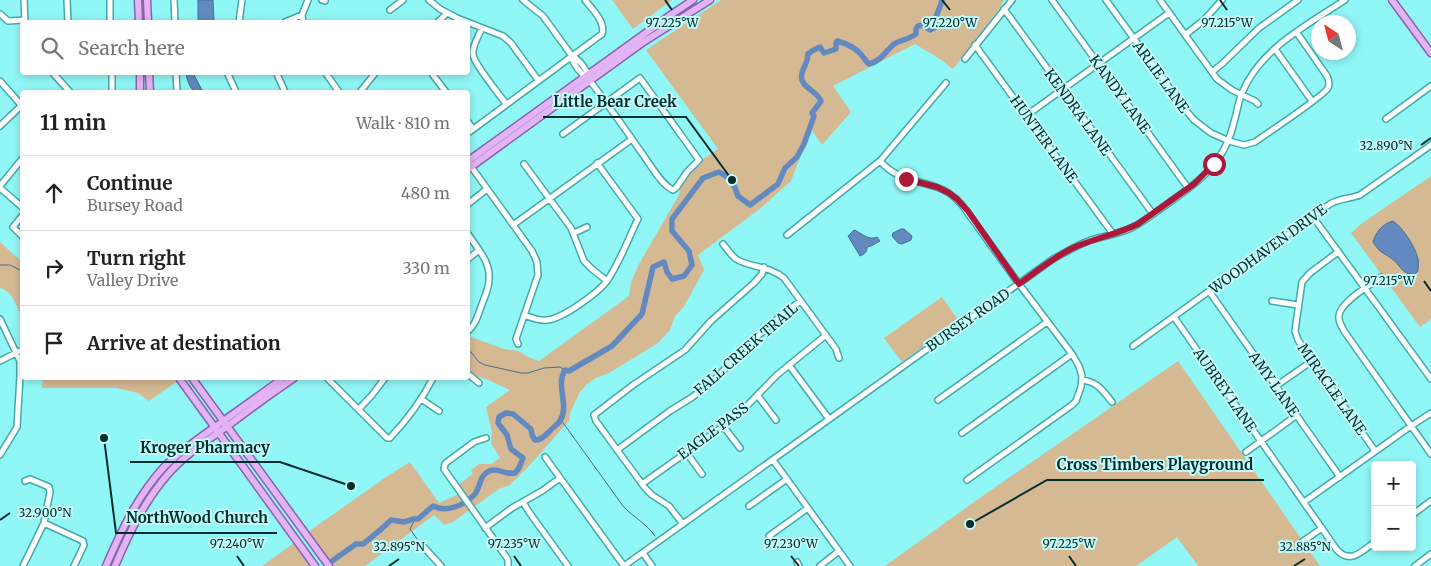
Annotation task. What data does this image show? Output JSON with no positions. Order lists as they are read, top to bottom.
{
  "streets": {
    "street": [
      "ARLIE LANE",
      "KANDY LANE",
      "KENDRA LANE",
      "HUNTER LANE",
      "WOODHAVEN DRIVE",
      "BURSEY ROAD",
      "FALL CREEK TRAIL",
      "AMY LANE",
      "MIRACLE LANE",
      "AUBREY LANE",
      "EAGLE PASS"
    ]
  },
  "crossings": [
    ["ARLIE LANE", "BURSEY ROAD"],
    ["KANDY LANE", "BURSEY ROAD"],
    ["KENDRA LANE", "BURSEY ROAD"],
    ["HUNTER LANE", "BURSEY ROAD"],
    ["WOODHAVEN DRIVE", "AMY LANE"],
    ["WOODHAVEN DRIVE", "AUBREY LANE"]
  ],
  "places": [
    "Little Bear Creek",
    "NorthWood Church",
    "Kroger Pharmacy",
    "Cross Timbers Playground"
  ],
  "north": "top left",
  "page": {
    "search": "Search here",
    "heading": ["11 min", "Walk · 810 m"],
    "list": [
      ["Continue", "Bursey Road", "480 m"],
      ["Turn right", "Valley Drive", "330 m"],
      "Arrive at destination"
    ],
    "map_buttons": ["+", "−"]
  },
  "coordinates": [
    "97.225°W",
    "97.220°W",
    "97.215°W",
    "32.890°N",
    "32.900°N",
    "97.240°W",
    "97.235°W",
    "97.230°W",
    "32.895°N",
    "32.885°N"
  ]
}
